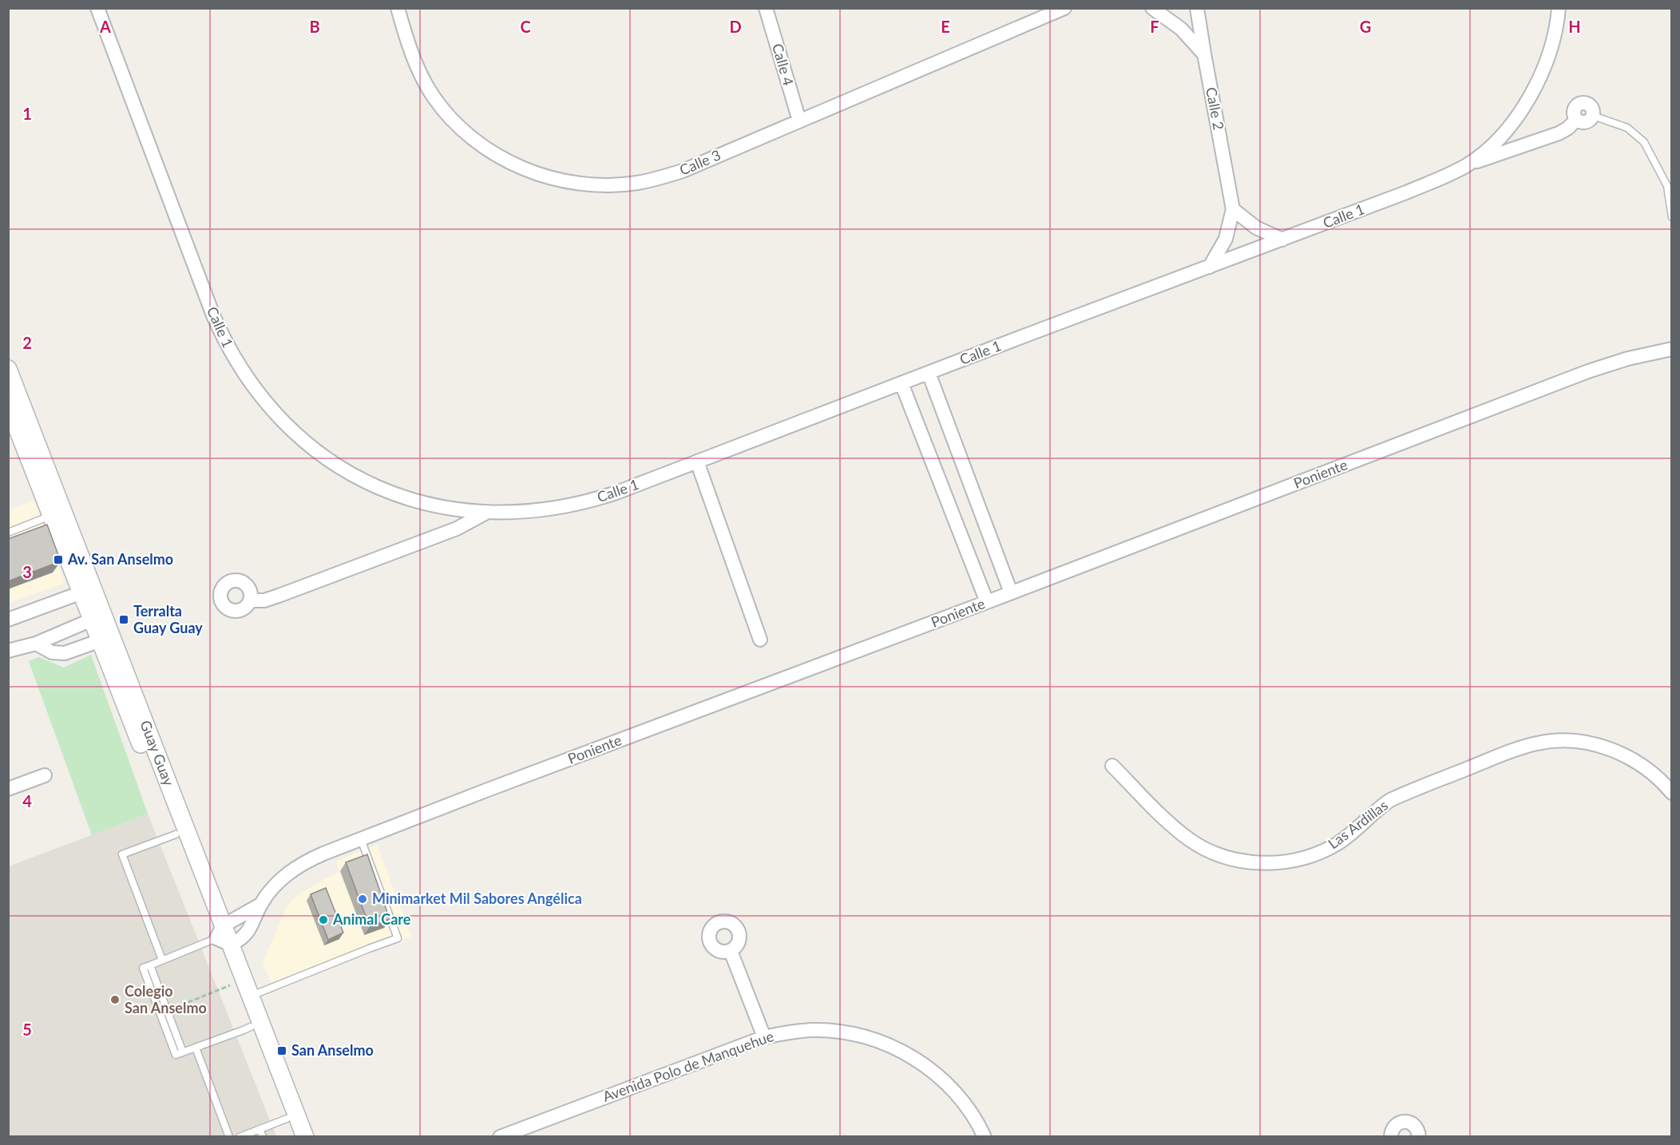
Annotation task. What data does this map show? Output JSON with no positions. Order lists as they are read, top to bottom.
{
  "streets": {
    "street": [
      "Calle 4",
      "Calle 2",
      "Calle 3",
      "Calle 1",
      "Poniente",
      "Guay Guay",
      "Las Ardillas",
      "Avenida Polo de Manquehue"
    ]
  },
  "crossings": [
    ["Calle 4", "Calle 3"],
    ["Calle 2", "Calle 1"],
    ["Poniente", "Guay Guay"]
  ],
  "places": {
    "transit": ["Av. San Anselmo", "Terralta Guay Guay", "San Anselmo"],
    "other": ["Minimarket Mil Sabores Angélica", "Animal Care", "Colegio San Anselmo"]
  },
  "grid": {
    "columns": [
      "A",
      "B",
      "C",
      "D",
      "E",
      "F",
      "G",
      "H"
    ],
    "rows": [
      "1",
      "2",
      "3",
      "4",
      "5"
    ]
  }
}
